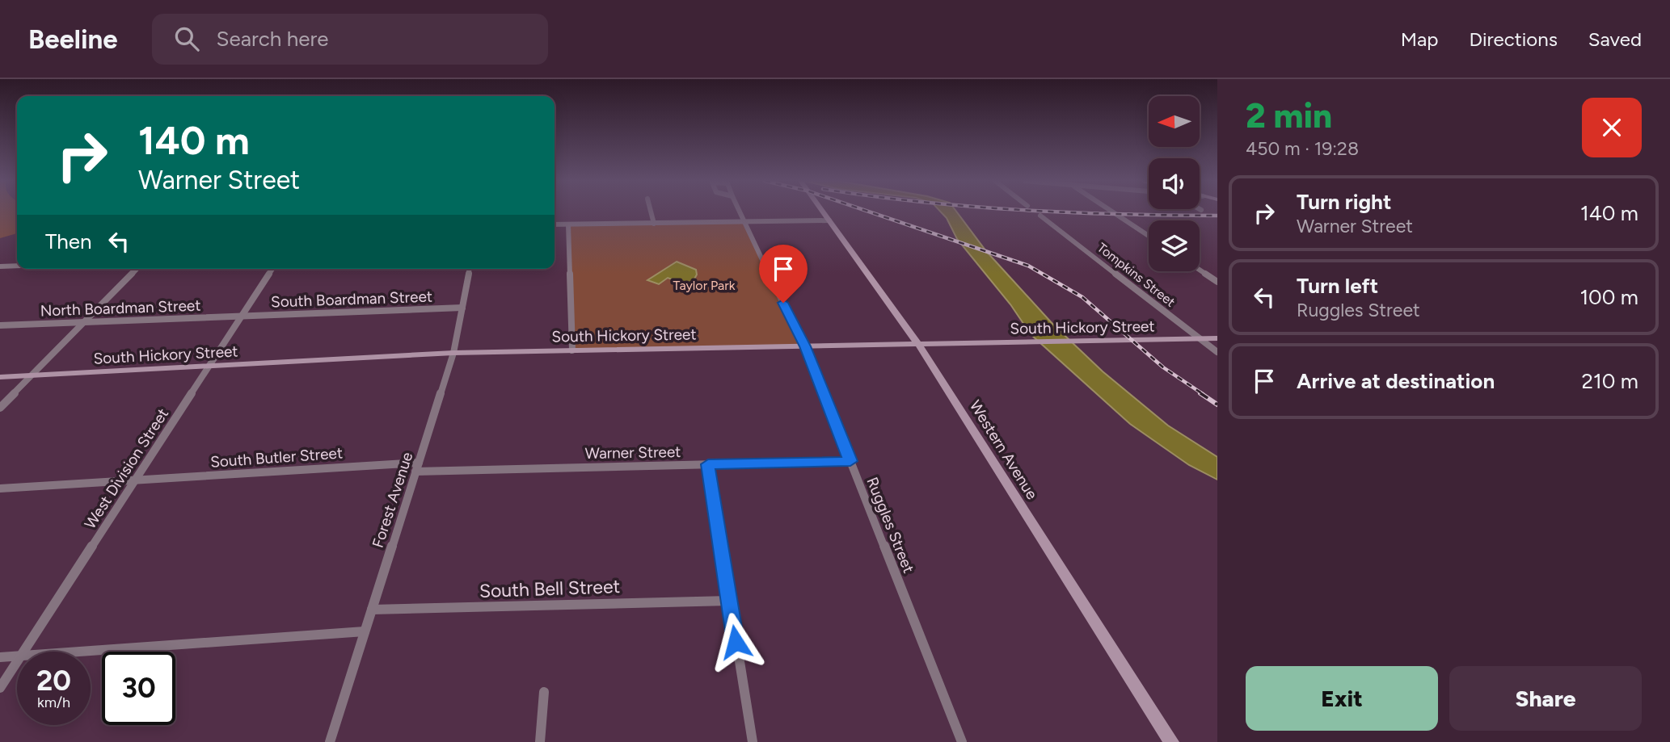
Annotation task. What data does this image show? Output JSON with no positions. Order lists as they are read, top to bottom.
{
  "streets": {
    "street": [
      "Tompkins Street",
      "South Boardman Street",
      "North Boardman Street",
      "South Hickory Street",
      "Western Avenue",
      "Warner Street",
      "South Butler Street",
      "West Division Street",
      "Forest Avenue",
      "Ruggles Street",
      "South Bell Street"
    ]
  },
  "crossings": [
    ["Tompkins Street", "South Hickory Street"],
    ["South Boardman Street", "North Boardman Street"],
    ["South Boardman Street", "West Division Street"],
    ["South Boardman Street", "Forest Avenue"],
    ["North Boardman Street", "West Division Street"],
    ["South Hickory Street", "Western Avenue"],
    ["South Hickory Street", "West Division Street"],
    ["South Hickory Street", "Forest Avenue"],
    ["South Hickory Street", "Ruggles Street"],
    ["Warner Street", "South Butler Street"],
    ["Warner Street", "Forest Avenue"],
    ["Warner Street", "Ruggles Street"],
    ["South Butler Street", "West Division Street"],
    ["South Butler Street", "Forest Avenue"],
    ["Forest Avenue", "South Bell Street"]
  ],
  "parks": ["Taylor Park"],
  "north": "left",
  "page": {
    "header": "Beeline",
    "search": "Search here",
    "nav": ["Map", "Directions", "Saved"],
    "heading": ["2 min", "450 m · 19:28"],
    "turn": ["140 m", "Warner Street"],
    "list": [
      {
        "name": "Turn right",
        "note": "Warner Street",
        "value": "140 m"
      },
      {
        "name": "Turn left",
        "note": "Ruggles Street",
        "value": "100 m"
      },
      {
        "name": "Arrive at destination",
        "value": "210 m"
      }
    ],
    "then": "Then",
    "speed": "20 km/h",
    "limit": "30",
    "buttons": ["Exit", "Share"]
  }
}
